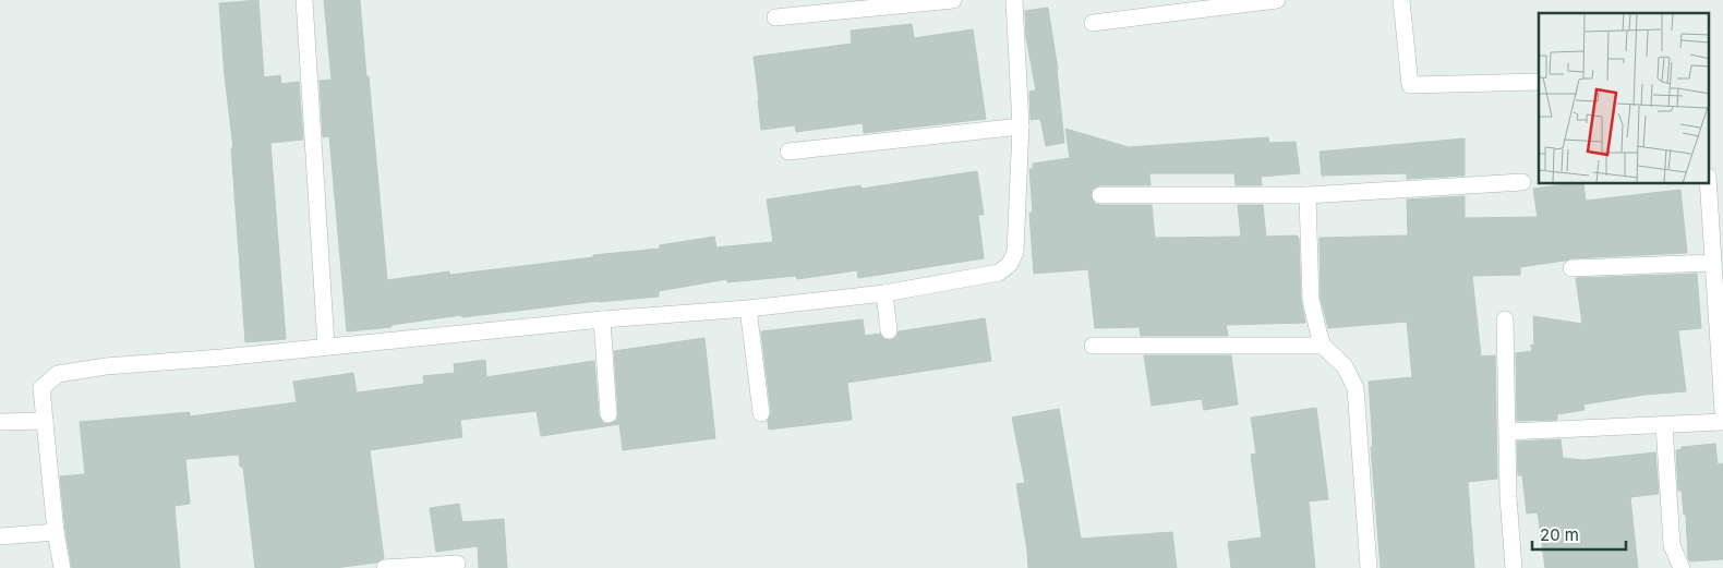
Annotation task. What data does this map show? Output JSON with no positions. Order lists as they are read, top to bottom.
{
  "scale_bar": "20 m"
}
